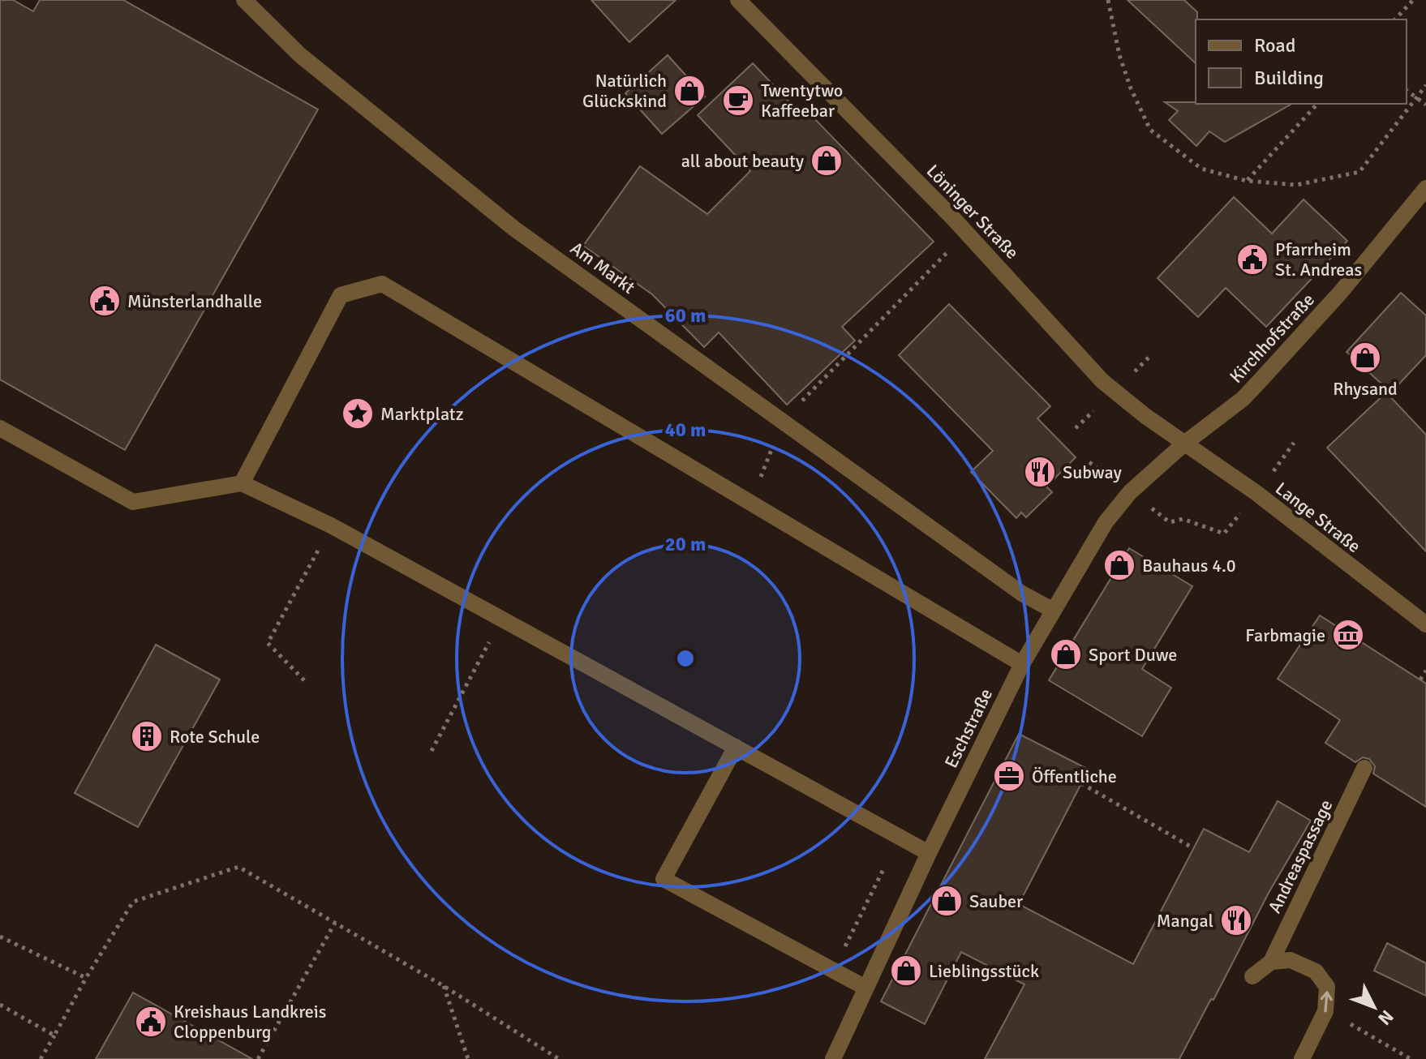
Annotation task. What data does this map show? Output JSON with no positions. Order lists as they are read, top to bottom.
{
  "streets": {
    "street": [
      "Löninger Straße",
      "Am Markt",
      "Kirchhofstraße",
      "Lange Straße",
      "Eschstraße",
      "Andreaspassage"
    ]
  },
  "crossings": [
    ["Löninger Straße", "Kirchhofstraße"],
    ["Löninger Straße", "Lange Straße"],
    ["Löninger Straße", "Eschstraße"],
    ["Am Markt", "Eschstraße"],
    ["Kirchhofstraße", "Lange Straße"],
    ["Kirchhofstraße", "Eschstraße"],
    ["Lange Straße", "Eschstraße"]
  ],
  "places": {
    "shop": [
      "Natürlich Glückskind",
      "all about beauty",
      "Rhysand",
      "Bauhaus 4.0",
      "Sport Duwe",
      "Sauber",
      "Lieblingsstück"
    ],
    "cafe": ["Twentytwo Kaffeebar"],
    "public building": ["Pfarrheim St. Andreas", "Münsterlandhalle", "Kreishaus Landkreis Cloppenburg"],
    "place": ["Marktplatz"],
    "restaurant": ["Subway", "Mangal"],
    "museum": ["Farbmagie"],
    "building": ["Rote Schule"],
    "office": ["Öffentliche"]
  },
  "legend": ["Road", "Building"],
  "north": "bottom right",
  "rings": ["60 m", "40 m", "20 m"]
}
